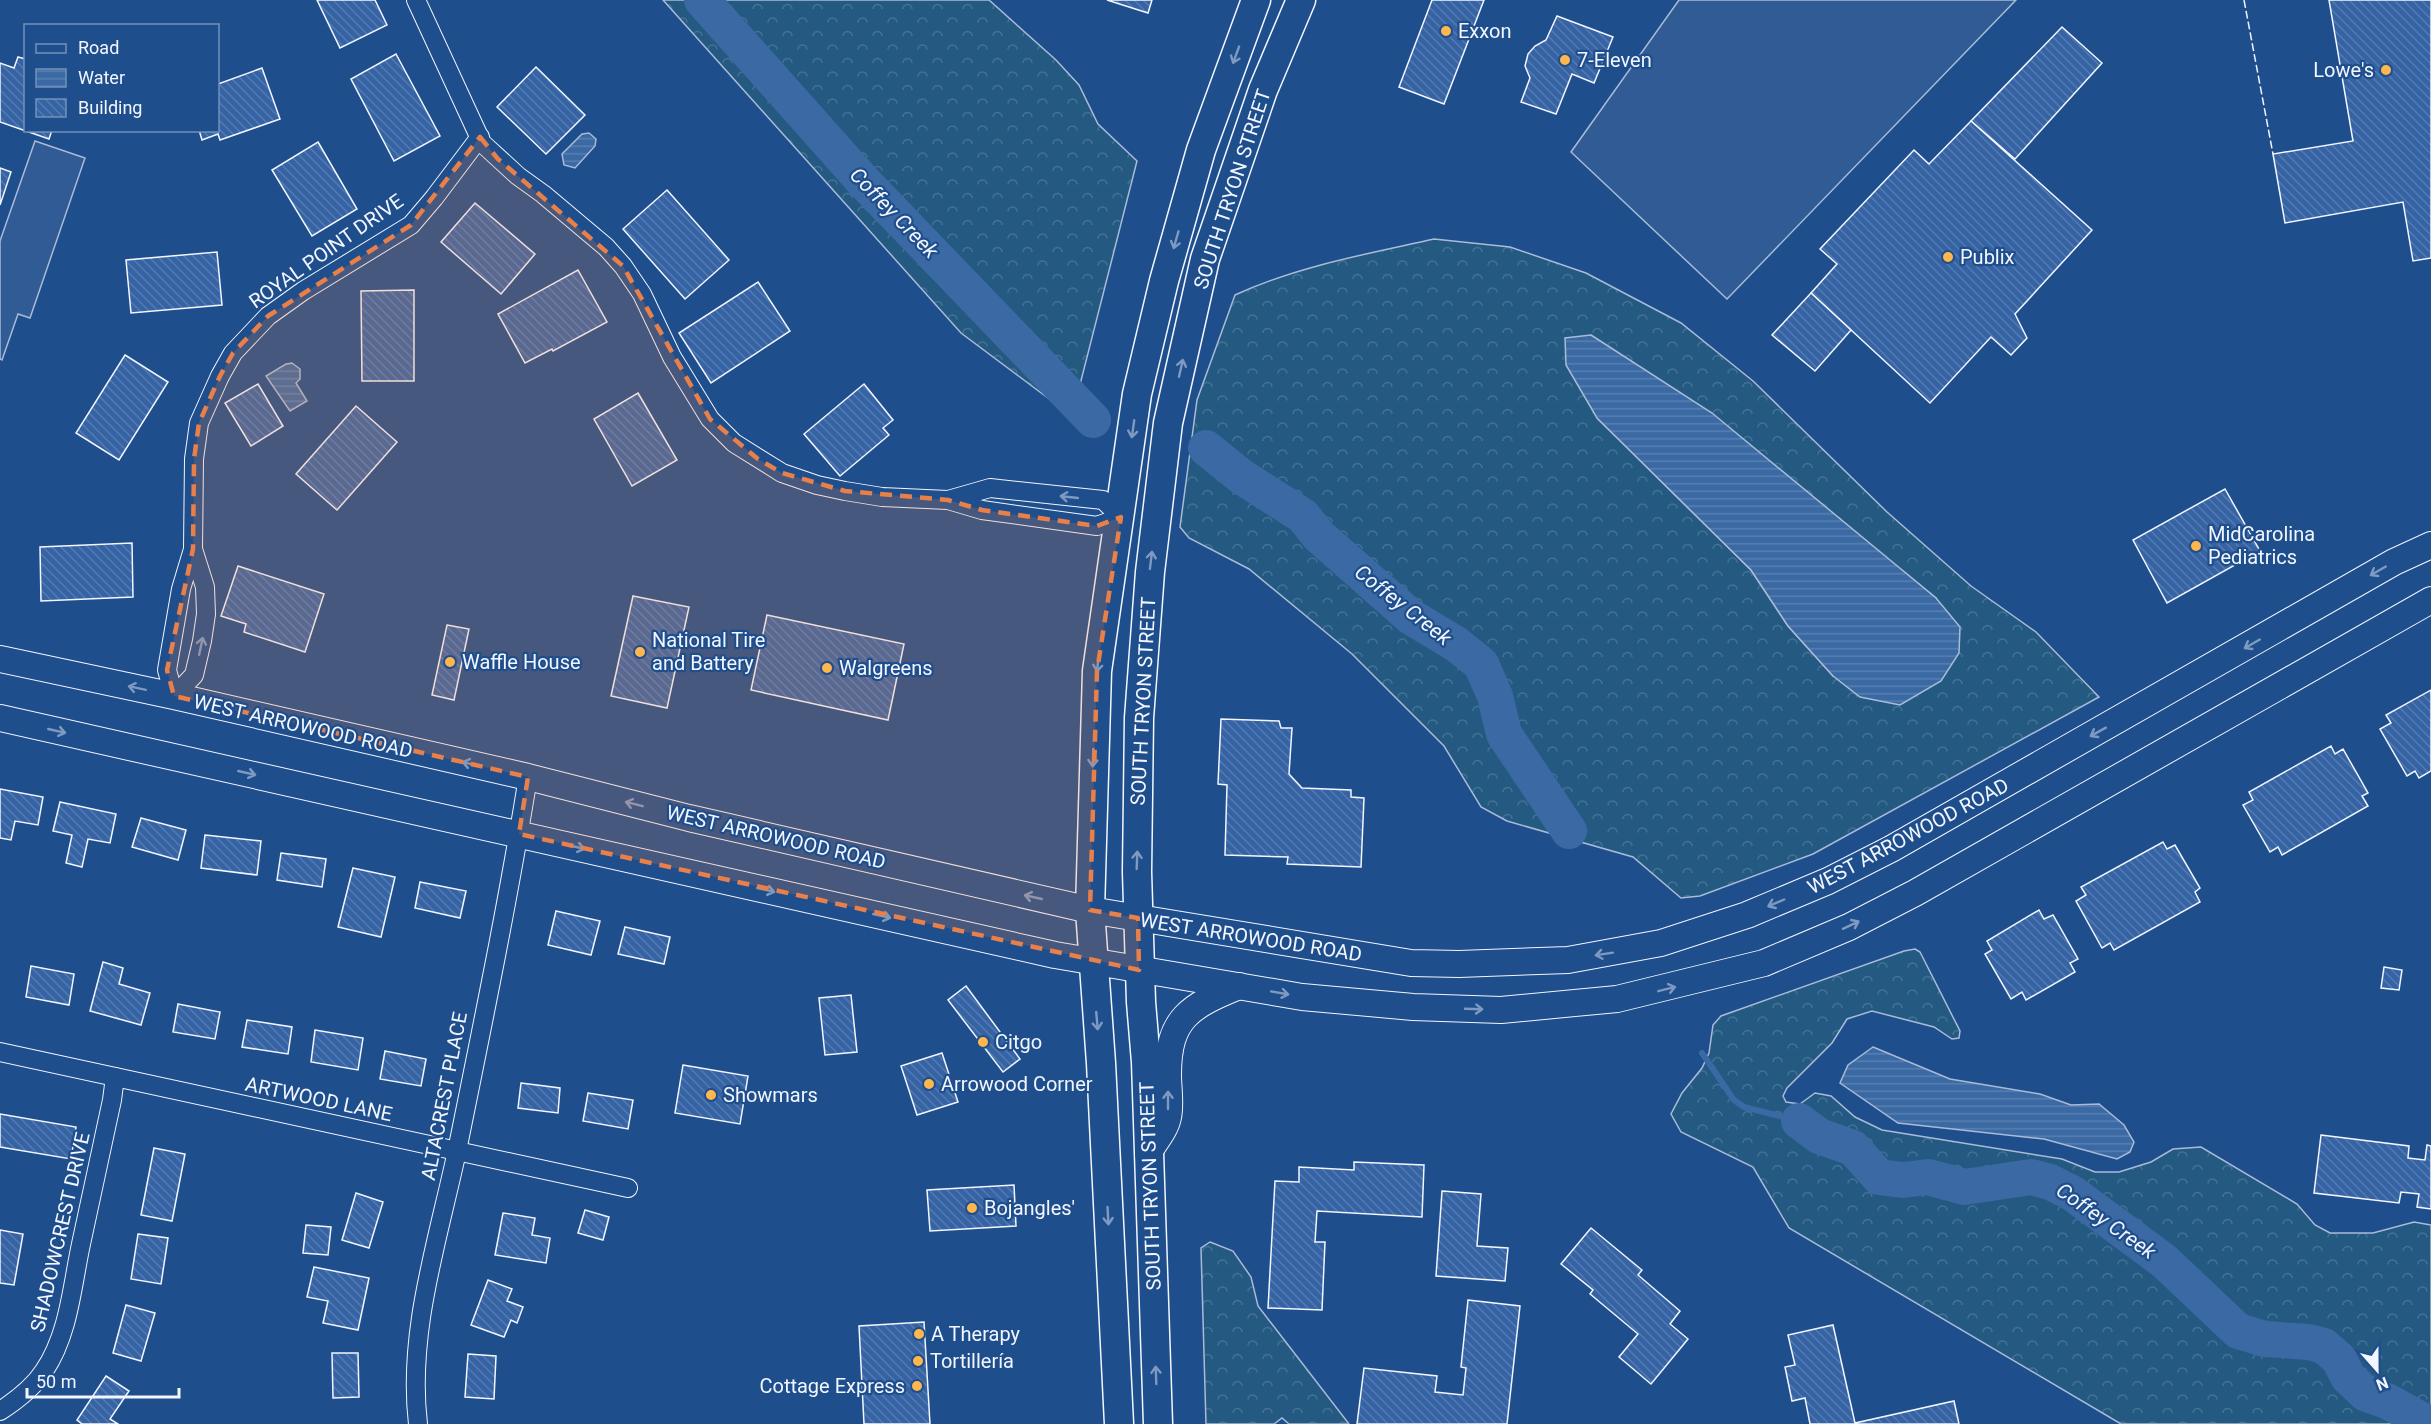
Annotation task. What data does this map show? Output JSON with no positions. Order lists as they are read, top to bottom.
{
  "streets": {
    "main road": ["SOUTH TRYON STREET", "WEST ARROWOOD ROAD"],
    "street": [
      "ROYAL POINT DRIVE",
      "ALTACREST PLACE",
      "ARTWOOD LANE",
      "SHADOWCREST DRIVE"
    ]
  },
  "crossings": [
    ["SOUTH TRYON STREET", "WEST ARROWOOD ROAD"],
    ["ROYAL POINT DRIVE", "WEST ARROWOOD ROAD"],
    ["WEST ARROWOOD ROAD", "ALTACREST PLACE"],
    ["ALTACREST PLACE", "ARTWOOD LANE"],
    ["ARTWOOD LANE", "SHADOWCREST DRIVE"]
  ],
  "water": ["Coffey Creek"],
  "places": [
    "Exxon",
    "7-Eleven",
    "Lowe's",
    "Publix",
    "MidCarolina Pediatrics",
    "National Tire and Battery",
    "Waffle House",
    "Walgreens",
    "Citgo",
    "Arrowood Corner",
    "Showmars",
    "Bojangles'",
    "A Therapy",
    "Tortillería",
    "Cottage Express"
  ],
  "legend": ["Road", "Water", "Building"],
  "scale_bar": "50 m",
  "north": "bottom"
}
